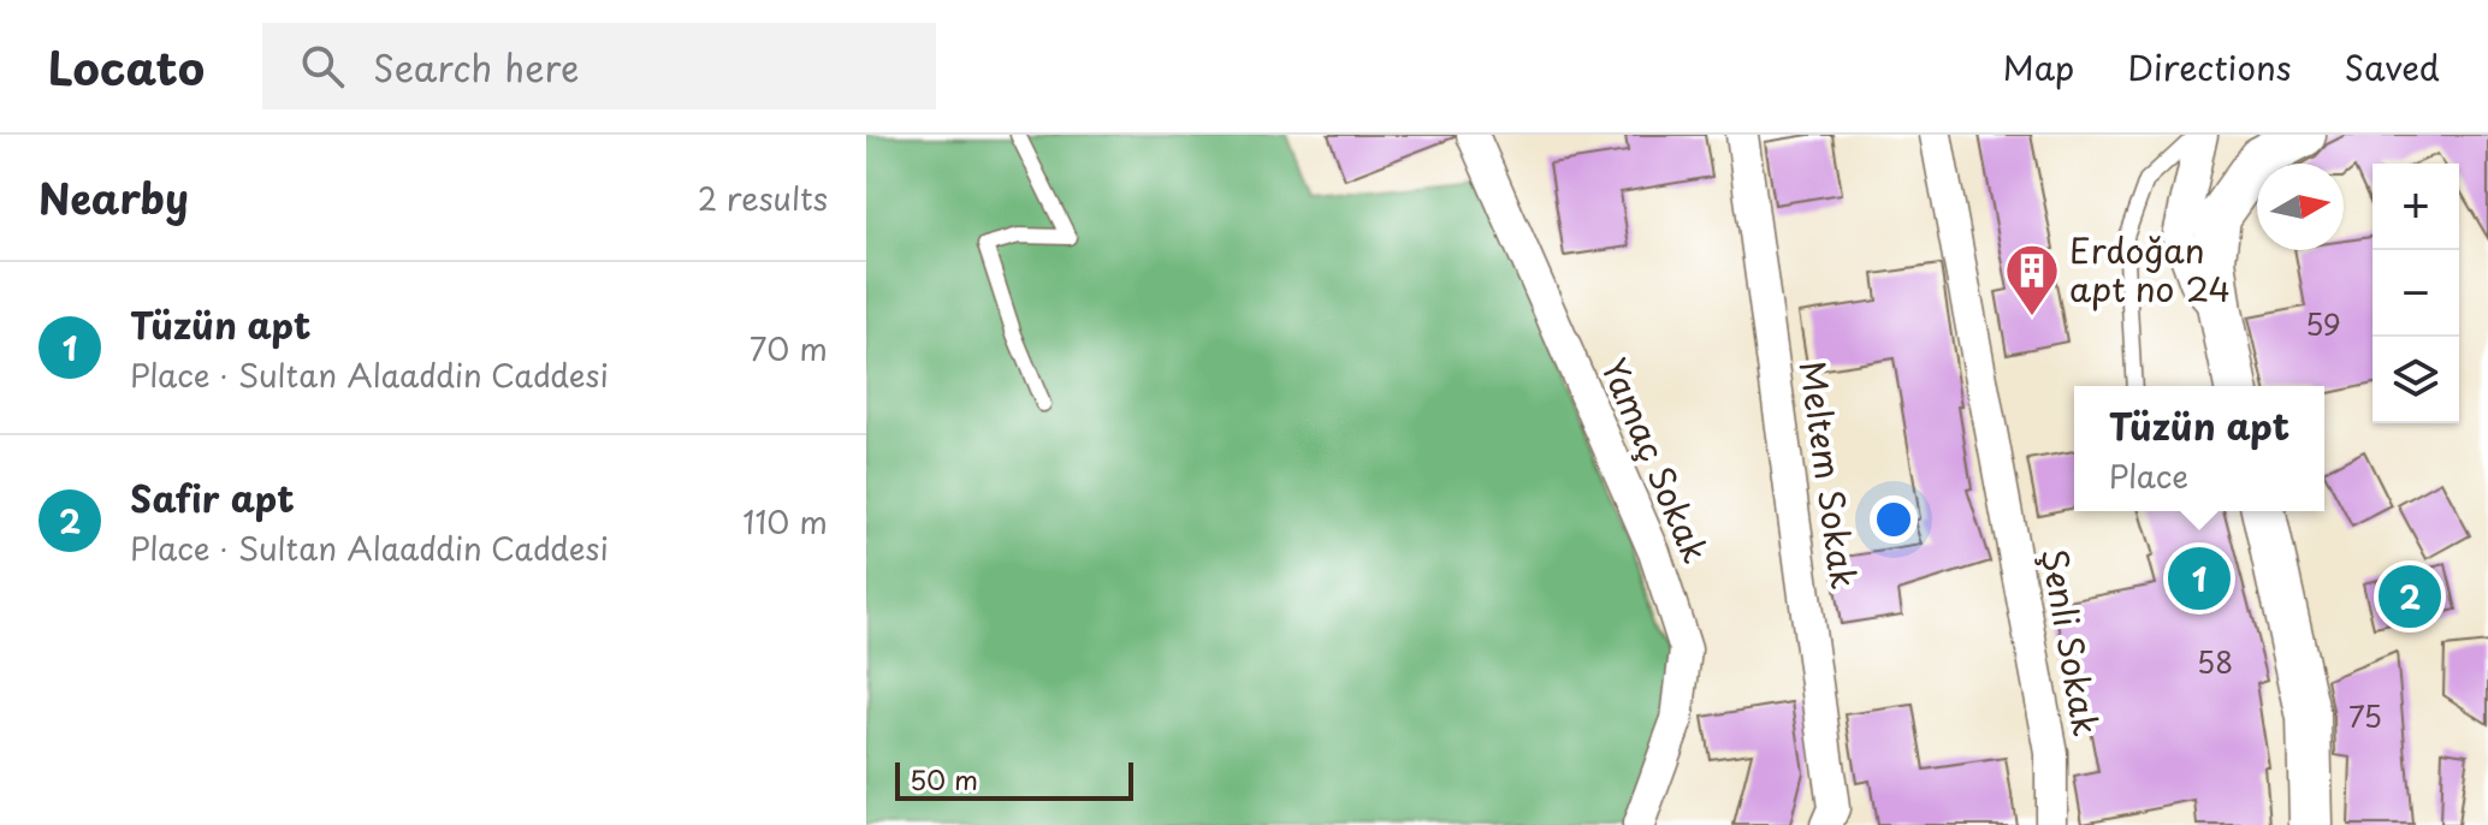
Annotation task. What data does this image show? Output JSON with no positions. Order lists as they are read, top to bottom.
{
  "streets": {
    "street": ["Yamaç Sokak", "Meltem Sokak", "Şenli Sokak"]
  },
  "places": {
    "building": ["Erdoğan apt no 24"]
  },
  "house_numbers": ["59", "58", "75"],
  "scale_bar": "50 m",
  "north": "right",
  "page": {
    "header": "Locato",
    "search": "Search here",
    "nav": ["Map", "Directions", "Saved"],
    "heading": ["Nearby", "2 results"],
    "map_buttons": ["+", "−"],
    "list": [
      {
        "mark": "1",
        "name": "Tüzün apt",
        "note": "Place · Sultan Alaaddin Caddesi",
        "value": "70 m"
      },
      {
        "mark": "2",
        "name": "Safir apt",
        "note": "Place · Sultan Alaaddin Caddesi",
        "value": "110 m"
      }
    ],
    "popup": ["Tüzün apt", "Place"],
    "pins": ["1", "2"],
    "scale": "50 m"
  }
}
